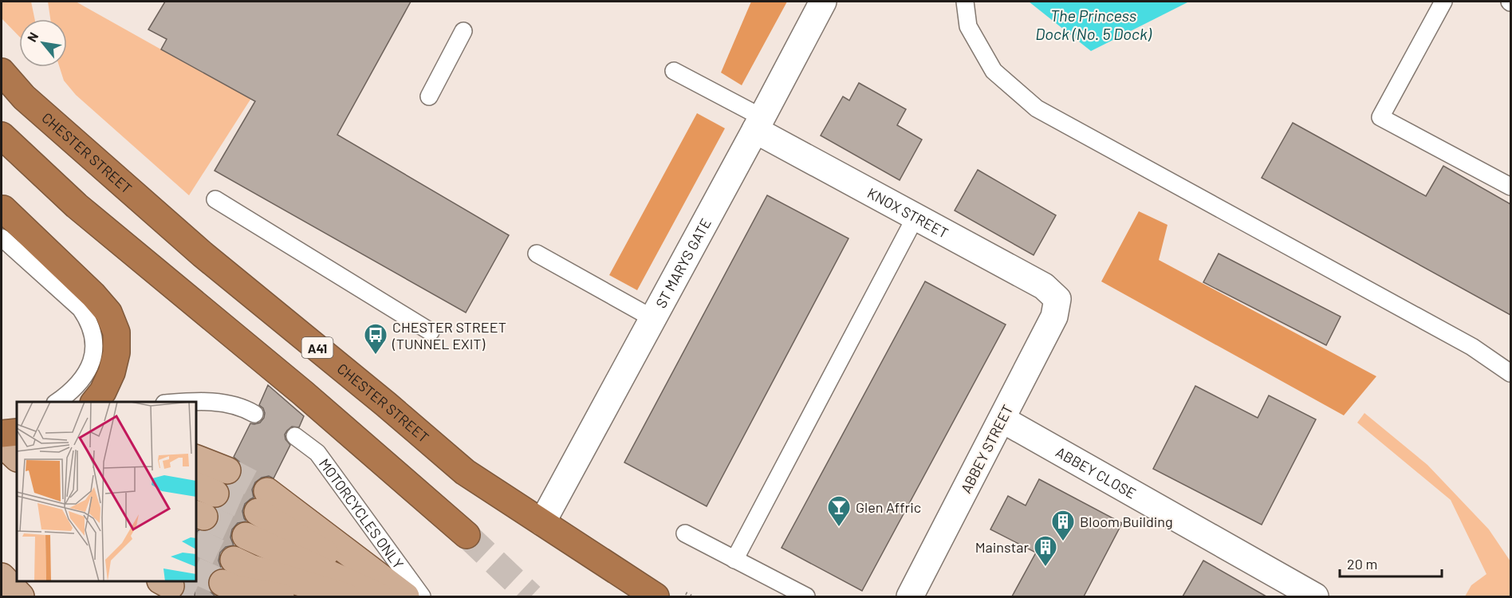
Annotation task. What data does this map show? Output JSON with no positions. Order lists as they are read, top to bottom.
{
  "streets": {
    "highway": ["CHESTER STREET", "A41"],
    "street": [
      "KNOX STREET",
      "ST MARYS GATE",
      "ABBEY STREET",
      "ABBEY CLOSE"
    ],
    "lane": ["MOTORCYCLES ONLY"]
  },
  "crossings": [
    ["CHESTER STREET", "ST MARYS GATE"],
    ["KNOX STREET", "ST MARYS GATE"],
    ["KNOX STREET", "ABBEY STREET"],
    ["ABBEY STREET", "ABBEY CLOSE"]
  ],
  "water": ["The Princess Dock (No. 5 Dock)"],
  "places": {
    "bus stop": ["CHESTER STREET (TUNNEL EXIT)"],
    "bar": ["Glen Affric"],
    "building": ["Bloom Building", "Mainstar"]
  },
  "scale_bar": "20 m",
  "north": "top left"
}
